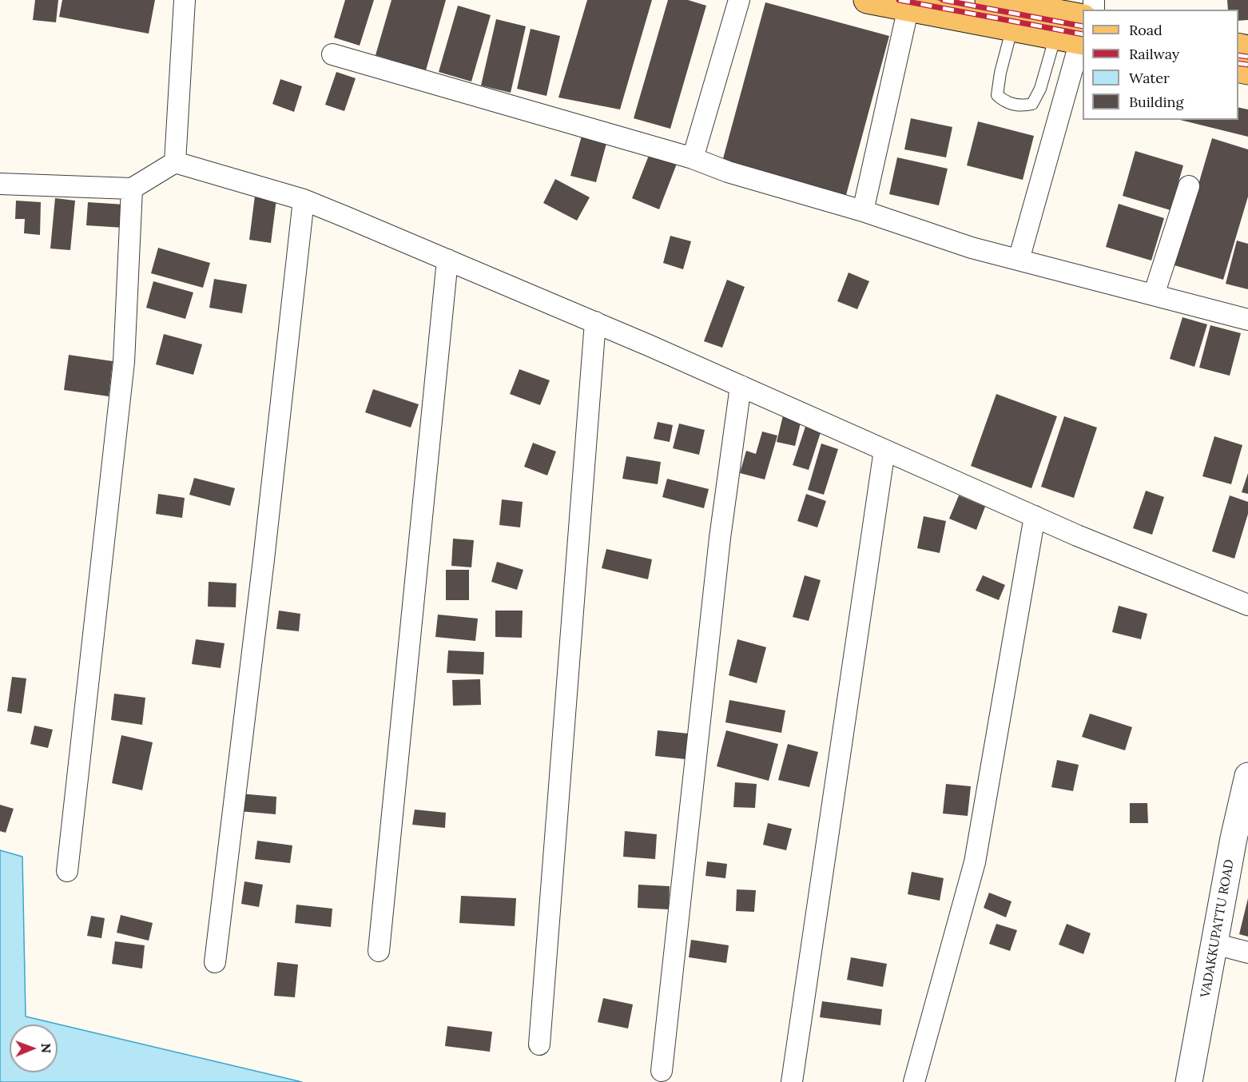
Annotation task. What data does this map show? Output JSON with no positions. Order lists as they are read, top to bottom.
{
  "streets": {
    "street": ["VADAKKUPATTU ROAD"]
  },
  "legend": [
    "Road",
    "Railway",
    "Water",
    "Building"
  ],
  "north": "right"
}
